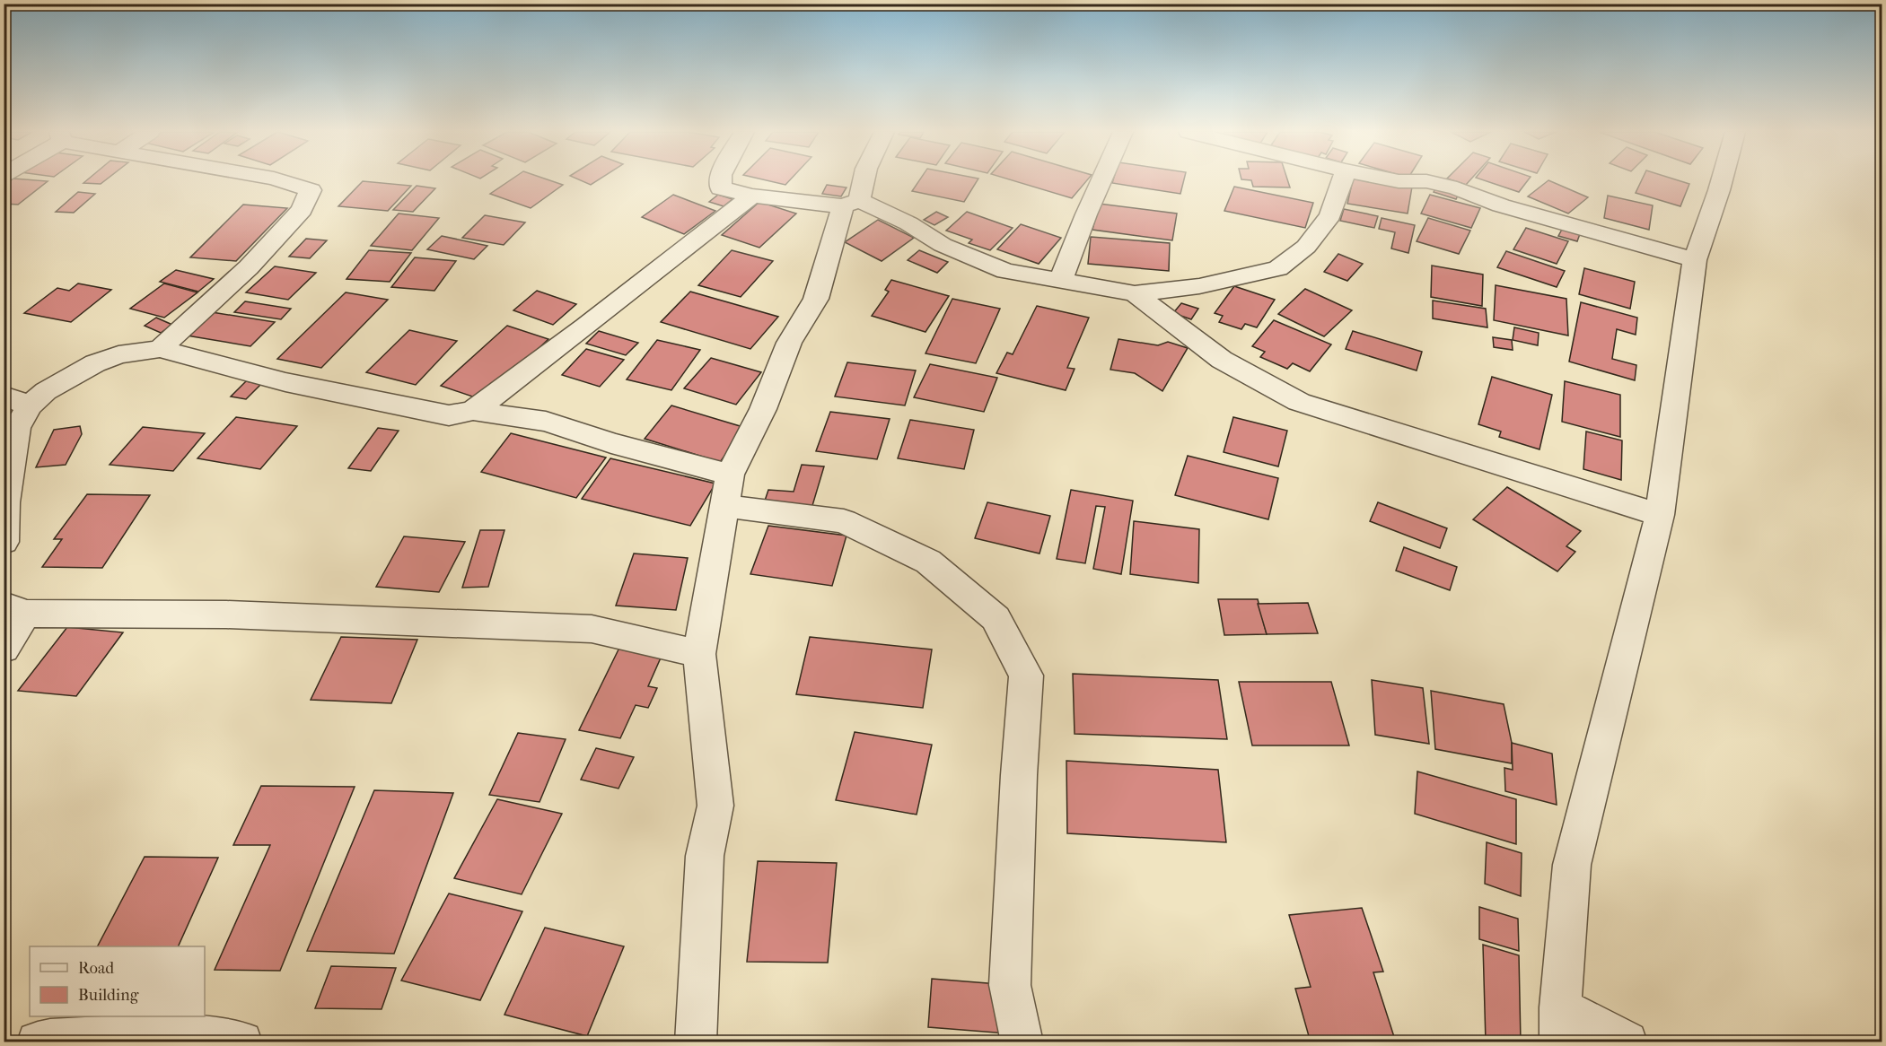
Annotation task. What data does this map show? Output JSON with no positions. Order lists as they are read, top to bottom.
{
  "legend": ["Road", "Building"]
}
